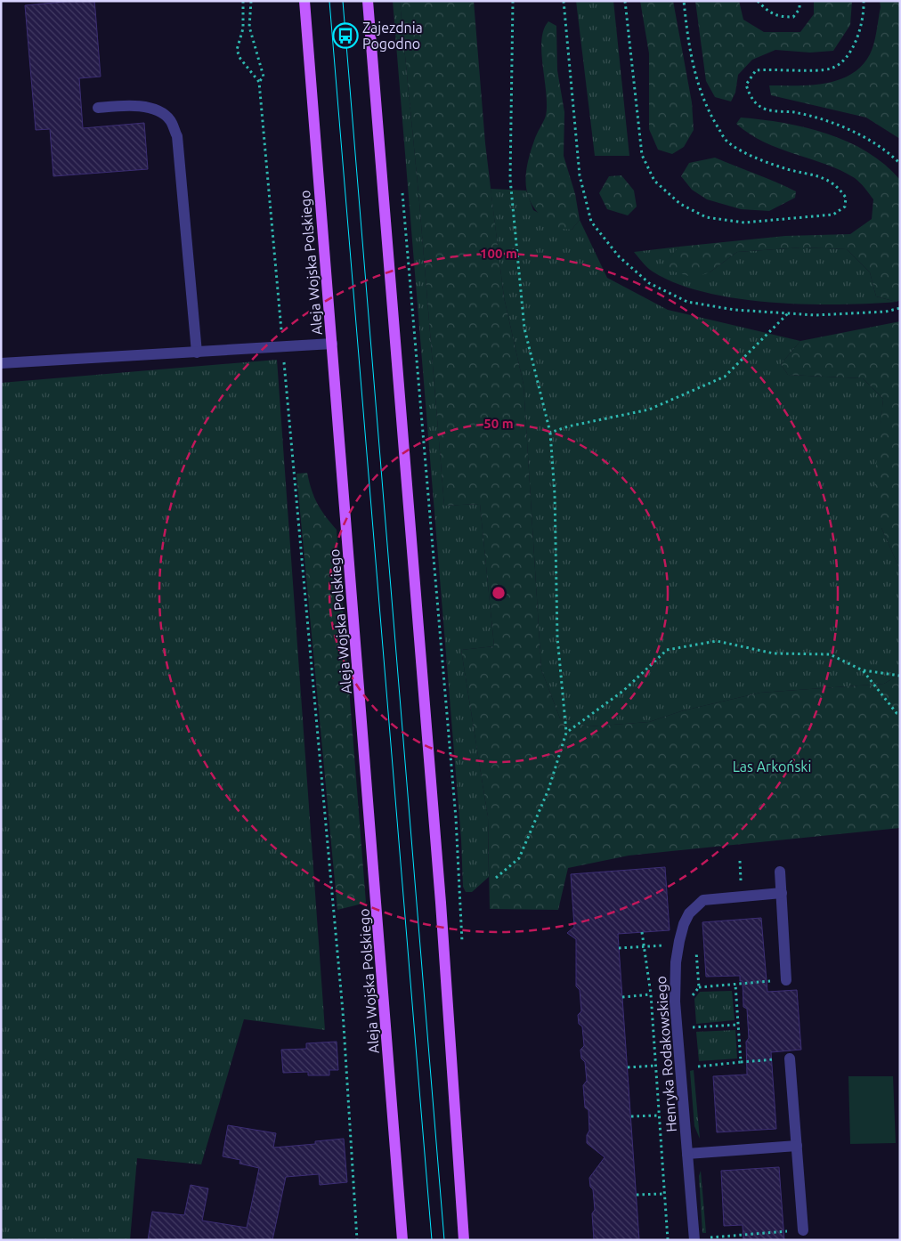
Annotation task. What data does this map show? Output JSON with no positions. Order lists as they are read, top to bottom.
{
  "streets": {
    "main road": ["Aleja Wojska Polskiego"],
    "street": ["Henryka Rodakowskiego"]
  },
  "parks": ["Las Arkoński"],
  "places": {
    "bus stop": ["Zajezdnia Pogodno"]
  },
  "rings": ["100 m", "50 m"]
}
